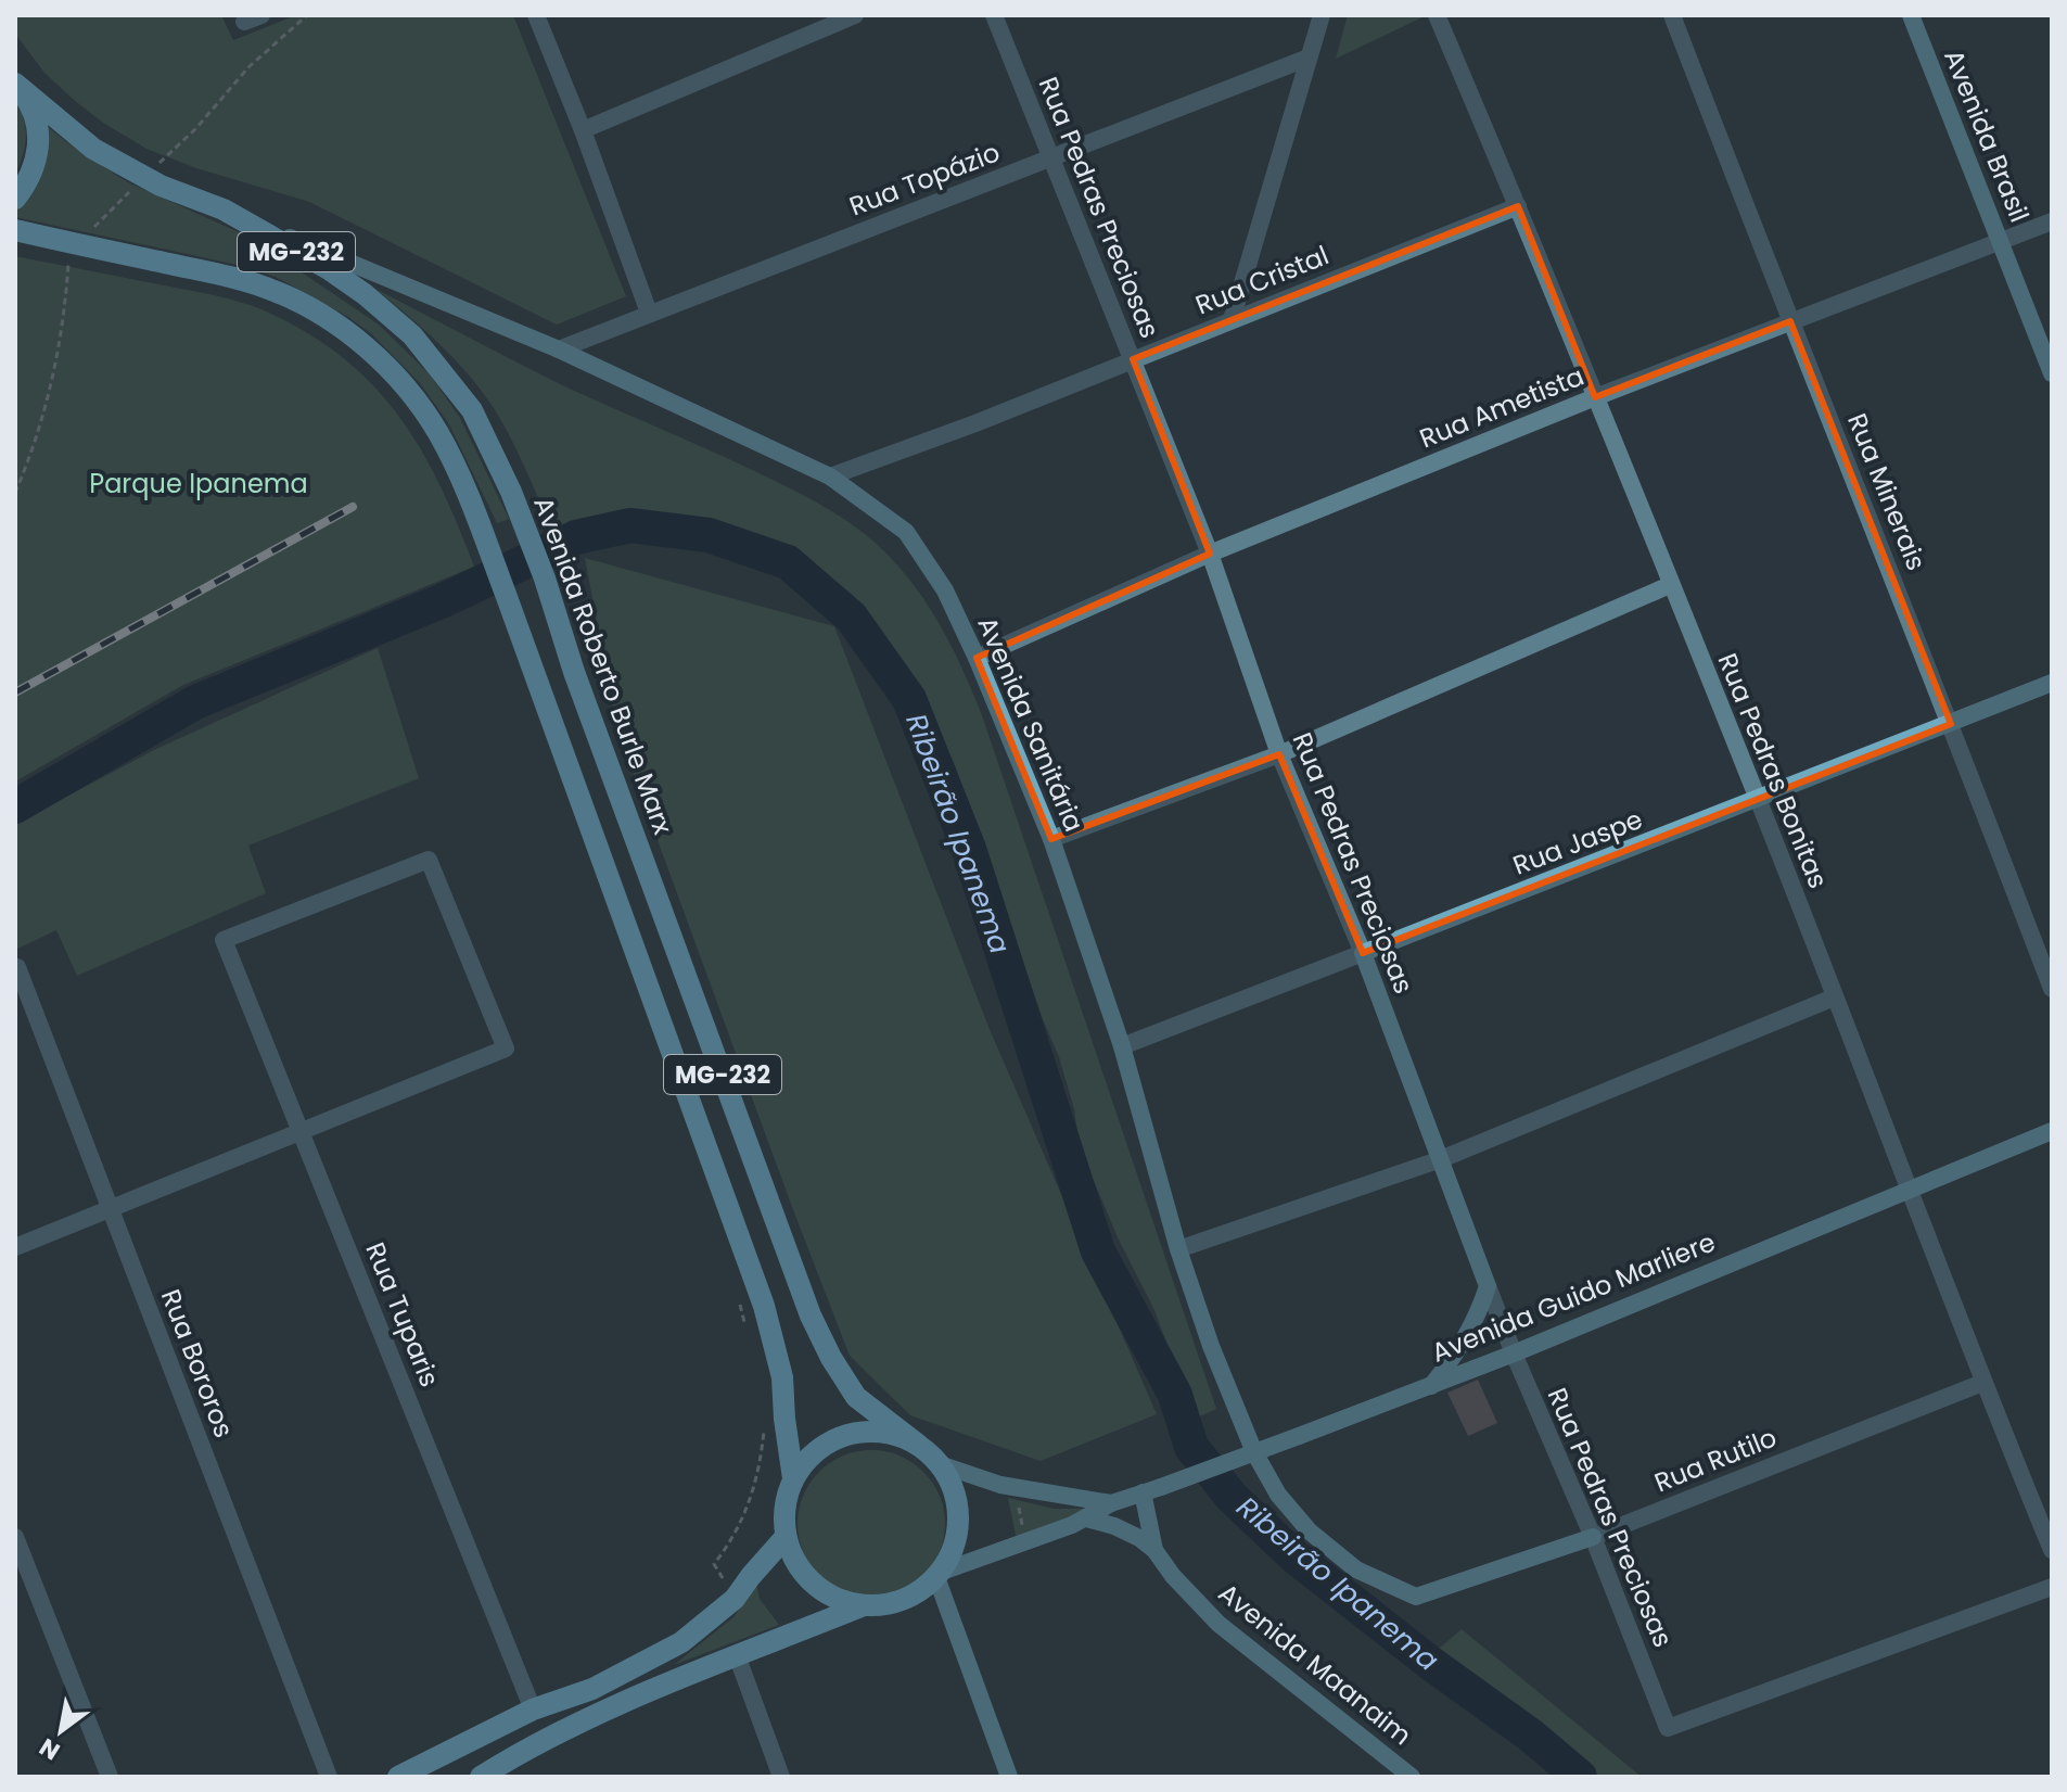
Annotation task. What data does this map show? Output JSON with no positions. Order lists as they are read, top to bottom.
{
  "streets": {
    "main road": [
      "Avenida Brasil",
      "Rua Pedras Preciosas",
      "MG-232",
      "Avenida Roberto Burle Marx",
      "Avenida Sanitária",
      "Rua Jaspe",
      "Avenida Guido Marliere",
      "Rua Rutilo",
      "Avenida Maanaim"
    ],
    "street": [
      "Rua Topázio",
      "Rua Cristal",
      "Rua Ametista",
      "Rua Minerais",
      "Rua Pedras Bonitas",
      "Rua Tuparis",
      "Rua Bororos"
    ]
  },
  "crossings": [
    ["Avenida Brasil", "Rua Ametista"],
    ["Rua Topázio", "Rua Pedras Preciosas"],
    ["Rua Topázio", "Avenida Sanitária"],
    ["Rua Pedras Preciosas", "Rua Cristal"],
    ["Rua Pedras Preciosas", "Rua Ametista"],
    ["Rua Pedras Preciosas", "Rua Jaspe"],
    ["Rua Pedras Preciosas", "Avenida Guido Marliere"],
    ["Rua Pedras Preciosas", "Rua Rutilo"],
    ["MG-232", "Avenida Roberto Burle Marx"],
    ["MG-232", "Avenida Guido Marliere"],
    ["Rua Cristal", "Avenida Sanitária"],
    ["Rua Cristal", "Rua Pedras Bonitas"],
    ["Rua Ametista", "Rua Minerais"],
    ["Rua Ametista", "Avenida Sanitária"],
    ["Rua Ametista", "Rua Pedras Bonitas"],
    ["Rua Minerais", "Rua Jaspe"],
    ["Avenida Roberto Burle Marx", "Avenida Sanitária"],
    ["Avenida Roberto Burle Marx", "Avenida Guido Marliere"],
    ["Avenida Sanitária", "Rua Jaspe"],
    ["Avenida Sanitária", "Rua Rutilo"],
    ["Rua Pedras Bonitas", "Rua Jaspe"],
    ["Rua Pedras Bonitas", "Avenida Guido Marliere"],
    ["Rua Pedras Bonitas", "Rua Rutilo"],
    ["Avenida Guido Marliere", "Avenida Maanaim"]
  ],
  "water": ["Ribeirão Ipanema"],
  "parks": ["Parque Ipanema"],
  "north": "bottom left"
}
